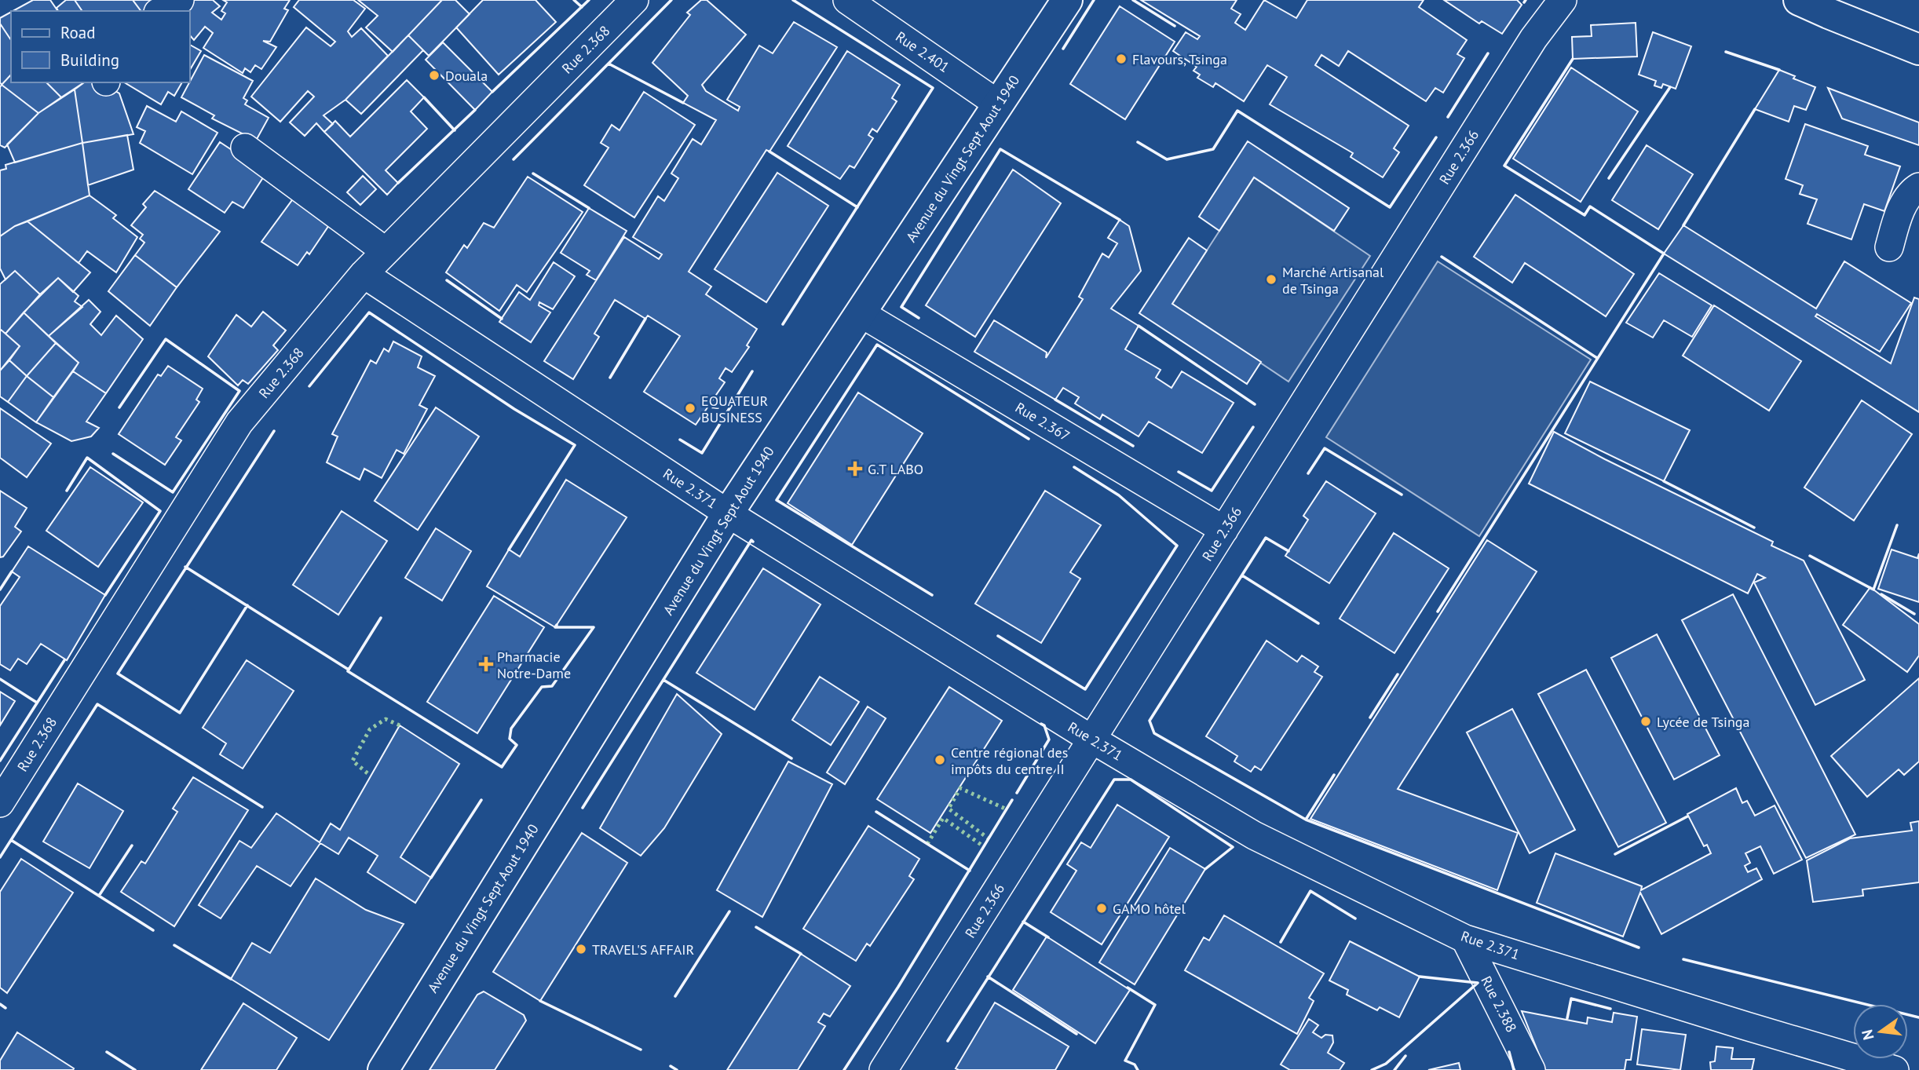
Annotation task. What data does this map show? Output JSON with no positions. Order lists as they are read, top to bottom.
{
  "streets": {
    "main road": ["Avenue du Vingt Sept Aout 1940"],
    "street": [
      "Rue 2.368",
      "Rue 2.401",
      "Rue 2.366",
      "Rue 2.367",
      "Rue 2.371",
      "Rue 2.388"
    ]
  },
  "crossings": [
    ["Rue 2.368", "Rue 2.371"],
    ["Rue 2.401", "Avenue du Vingt Sept Aout 1940"],
    ["Rue 2.366", "Rue 2.367"],
    ["Rue 2.366", "Rue 2.371"],
    ["Avenue du Vingt Sept Aout 1940", "Rue 2.367"],
    ["Avenue du Vingt Sept Aout 1940", "Rue 2.371"],
    ["Rue 2.371", "Rue 2.388"]
  ],
  "places": {
    "other": [
      "Flavours, Tsinga",
      "Douala",
      "Marché Artisanal de Tsinga",
      "EQUATEUR BUSINESS",
      "Lycée de Tsinga",
      "Centre régional des impôts du centre II",
      "GAMO hôtel",
      "TRAVEL'S AFFAIR"
    ],
    "health": ["G.T LABO", "Pharmacie Notre-Dame"]
  },
  "legend": ["Road", "Building"],
  "north": "left"
}
